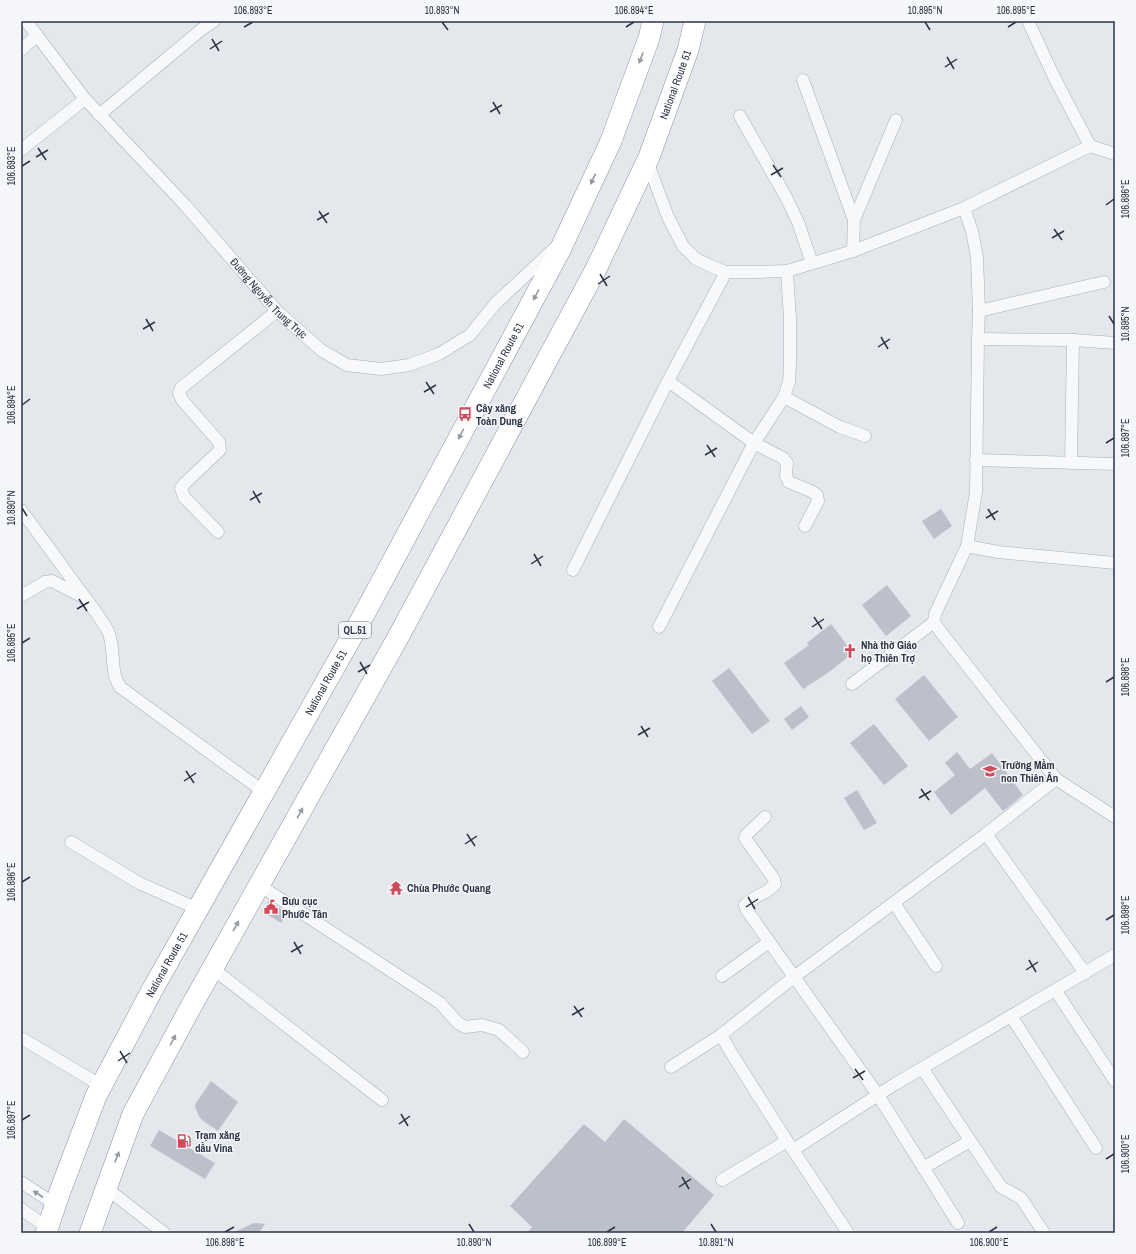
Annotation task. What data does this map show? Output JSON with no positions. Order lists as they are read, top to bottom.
{
  "streets": {
    "highway": ["National Route 51", "QL.51"],
    "street": ["Đường Nguyễn Trung Trực"]
  },
  "crossings": [
    ["National Route 51", "Đường Nguyễn Trung Trực"]
  ],
  "places": {
    "bus stop": ["Cây xăng Toàn Dung"],
    "church": ["Nhà thờ Giáo họ Thiên Trợ"],
    "school or university": ["Trường Mầm non Thiên Ân"],
    "temple": ["Chùa Phước Quang"],
    "public building": ["Bưu cục Phước Tân"],
    "fuel station": ["Trạm xăng dầu Vina"]
  },
  "coordinates": [
    "106.893°E",
    "10.893°N",
    "106.894°E",
    "10.895°N",
    "106.895°E",
    "106.896°E",
    "106.897°E",
    "10.890°N",
    "106.898°E",
    "106.899°E",
    "106.900°E",
    "10.891°N"
  ]
}
